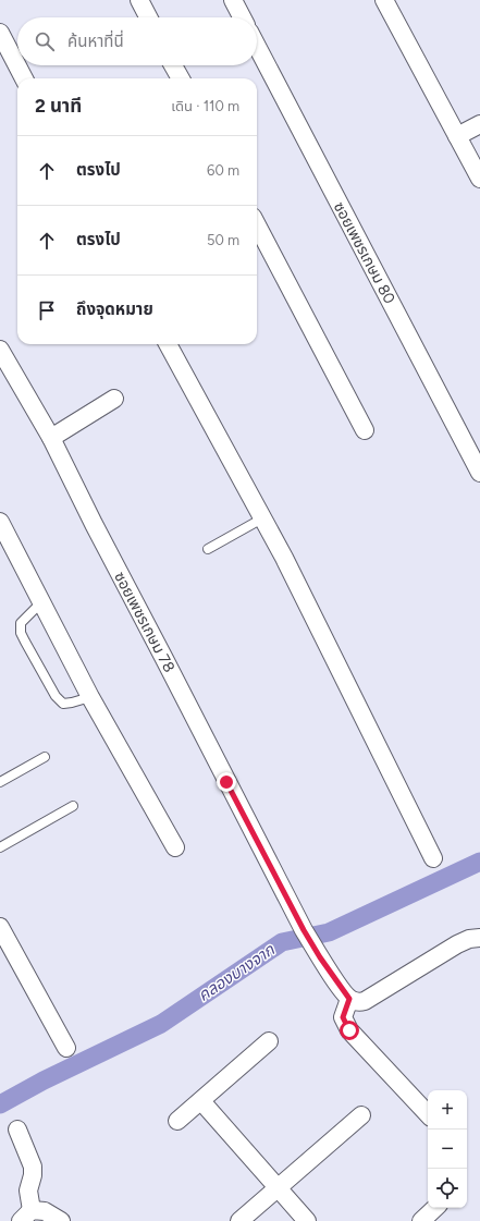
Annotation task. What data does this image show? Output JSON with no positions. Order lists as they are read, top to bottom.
{
  "streets": {
    "street": ["ซอยเพชรเกษม 80", "ซอยเพชรเกษม 78"]
  },
  "water": ["คลองบางจาก"],
  "page": {
    "search": "ค้นหาที่นี่",
    "heading": ["2 นาที", "เดิน · 110 m"],
    "list": [
      ["ตรงไป", "60 m"],
      ["ตรงไป", "50 m"],
      "ถึงจุดหมาย"
    ],
    "map_buttons": ["+", "−"]
  }
}
